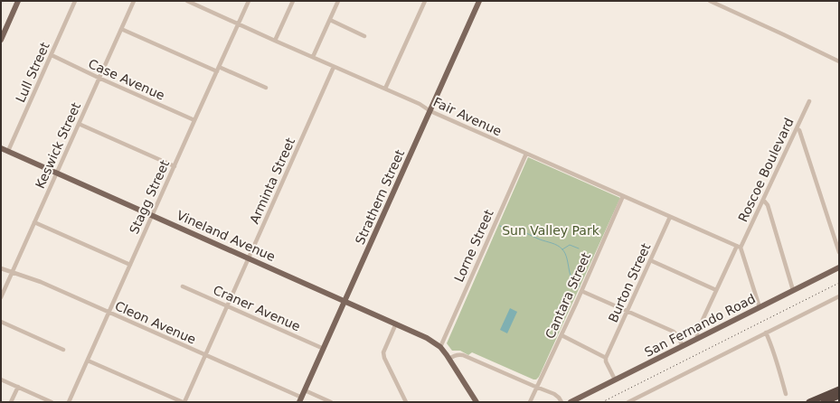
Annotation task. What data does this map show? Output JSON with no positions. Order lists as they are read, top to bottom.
{
  "streets": {
    "main road": ["Strathern Street", "Vineland Avenue", "San Fernando Road"],
    "street": [
      "Lull Street",
      "Case Avenue",
      "Fair Avenue",
      "Keswick Street",
      "Roscoe Boulevard",
      "Arminta Street",
      "Stagg Street",
      "Lorne Street",
      "Burton Street",
      "Cantara Street",
      "Craner Avenue",
      "Cleon Avenue"
    ]
  },
  "crossings": [
    ["Lull Street", "Case Avenue"],
    ["Lull Street", "Vineland Avenue"],
    ["Case Avenue", "Keswick Street"],
    ["Case Avenue", "Stagg Street"],
    ["Fair Avenue", "Roscoe Boulevard"],
    ["Fair Avenue", "Arminta Street"],
    ["Fair Avenue", "Stagg Street"],
    ["Fair Avenue", "Strathern Street"],
    ["Fair Avenue", "Lorne Street"],
    ["Fair Avenue", "Burton Street"],
    ["Fair Avenue", "Cantara Street"],
    ["Keswick Street", "Vineland Avenue"],
    ["Keswick Street", "Cleon Avenue"],
    ["Roscoe Boulevard", "San Fernando Road"],
    ["Arminta Street", "Vineland Avenue"],
    ["Arminta Street", "Craner Avenue"],
    ["Arminta Street", "Cleon Avenue"],
    ["Stagg Street", "Vineland Avenue"],
    ["Stagg Street", "Cleon Avenue"],
    ["Strathern Street", "Vineland Avenue"],
    ["Strathern Street", "Craner Avenue"],
    ["Strathern Street", "Cleon Avenue"],
    ["Vineland Avenue", "Lorne Street"]
  ],
  "parks": ["Sun Valley Park"]
}
